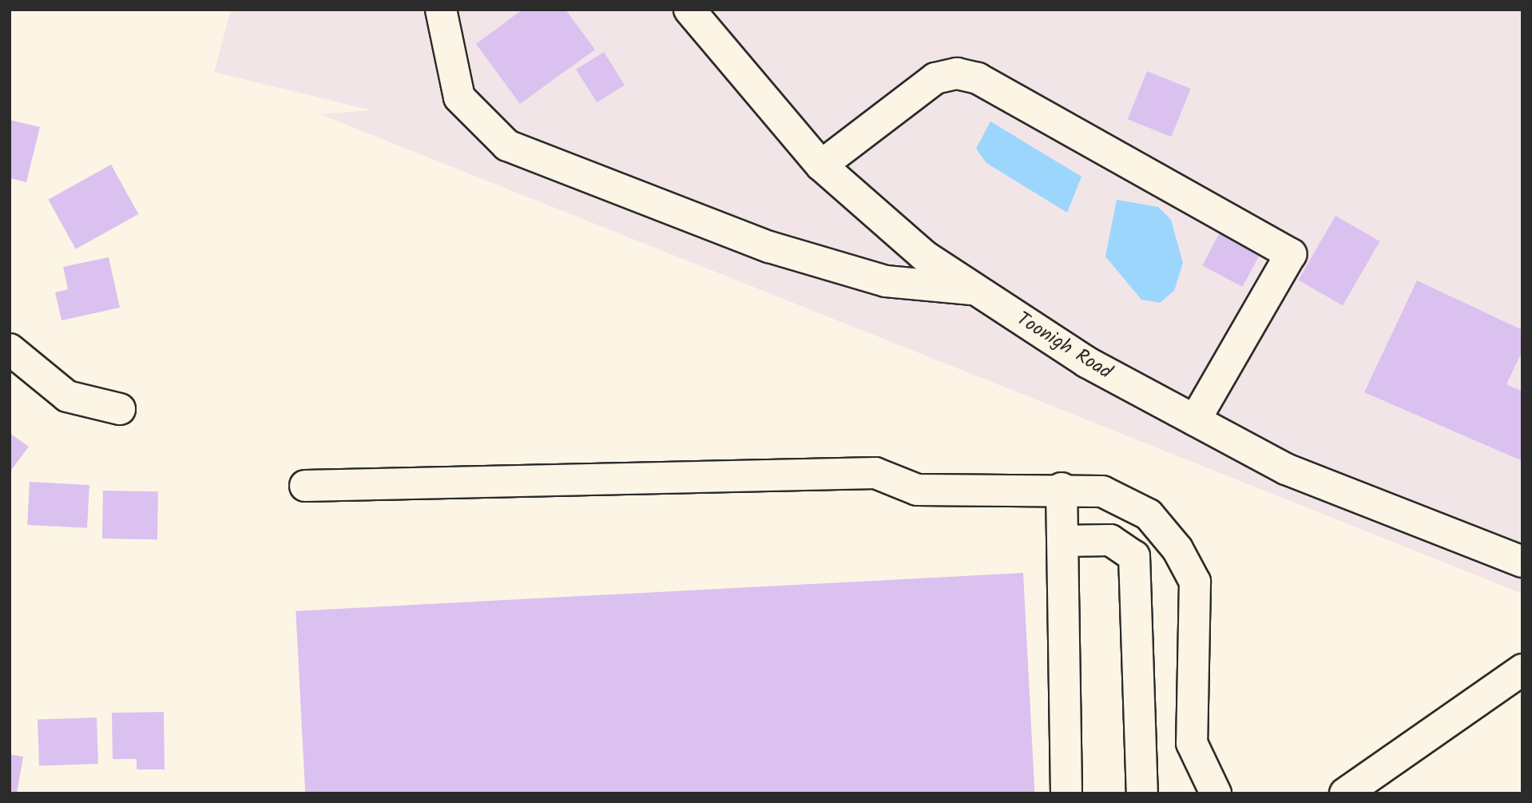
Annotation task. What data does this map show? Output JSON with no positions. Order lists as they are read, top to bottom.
{
  "streets": {
    "street": ["Toonigh Road"]
  }
}
